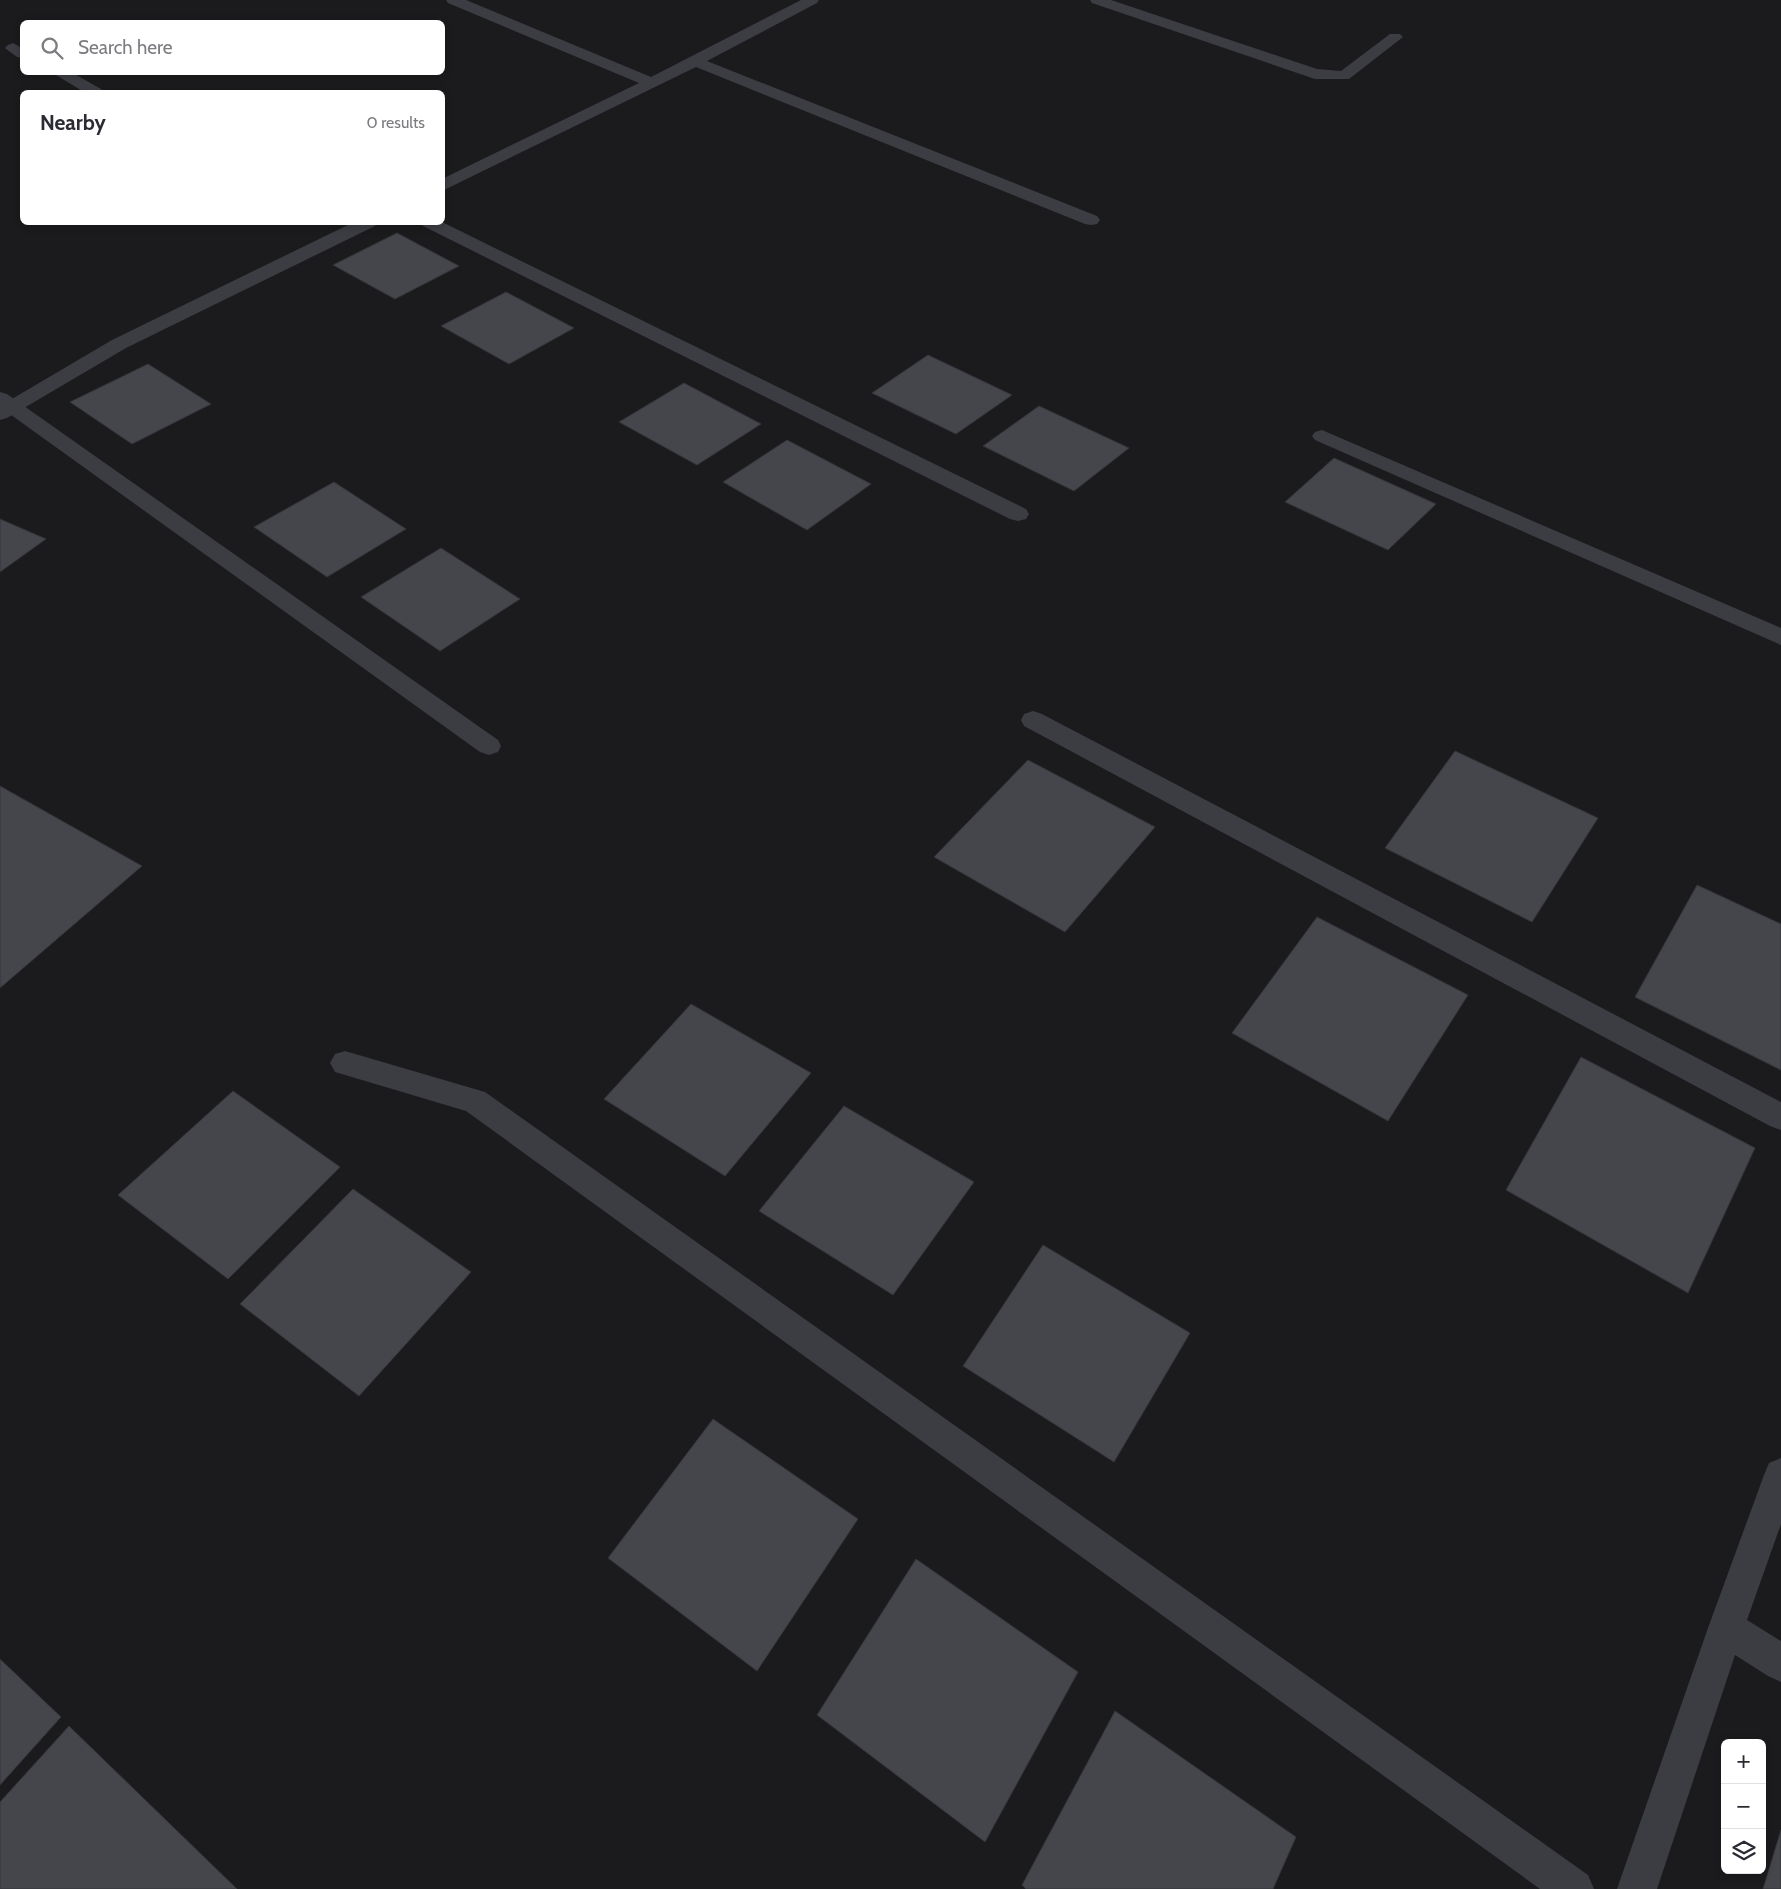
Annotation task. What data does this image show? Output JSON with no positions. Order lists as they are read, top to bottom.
{
  "page": {
    "search": "Search here",
    "heading": ["Nearby", "0 results"],
    "map_buttons": ["+", "−"]
  }
}
